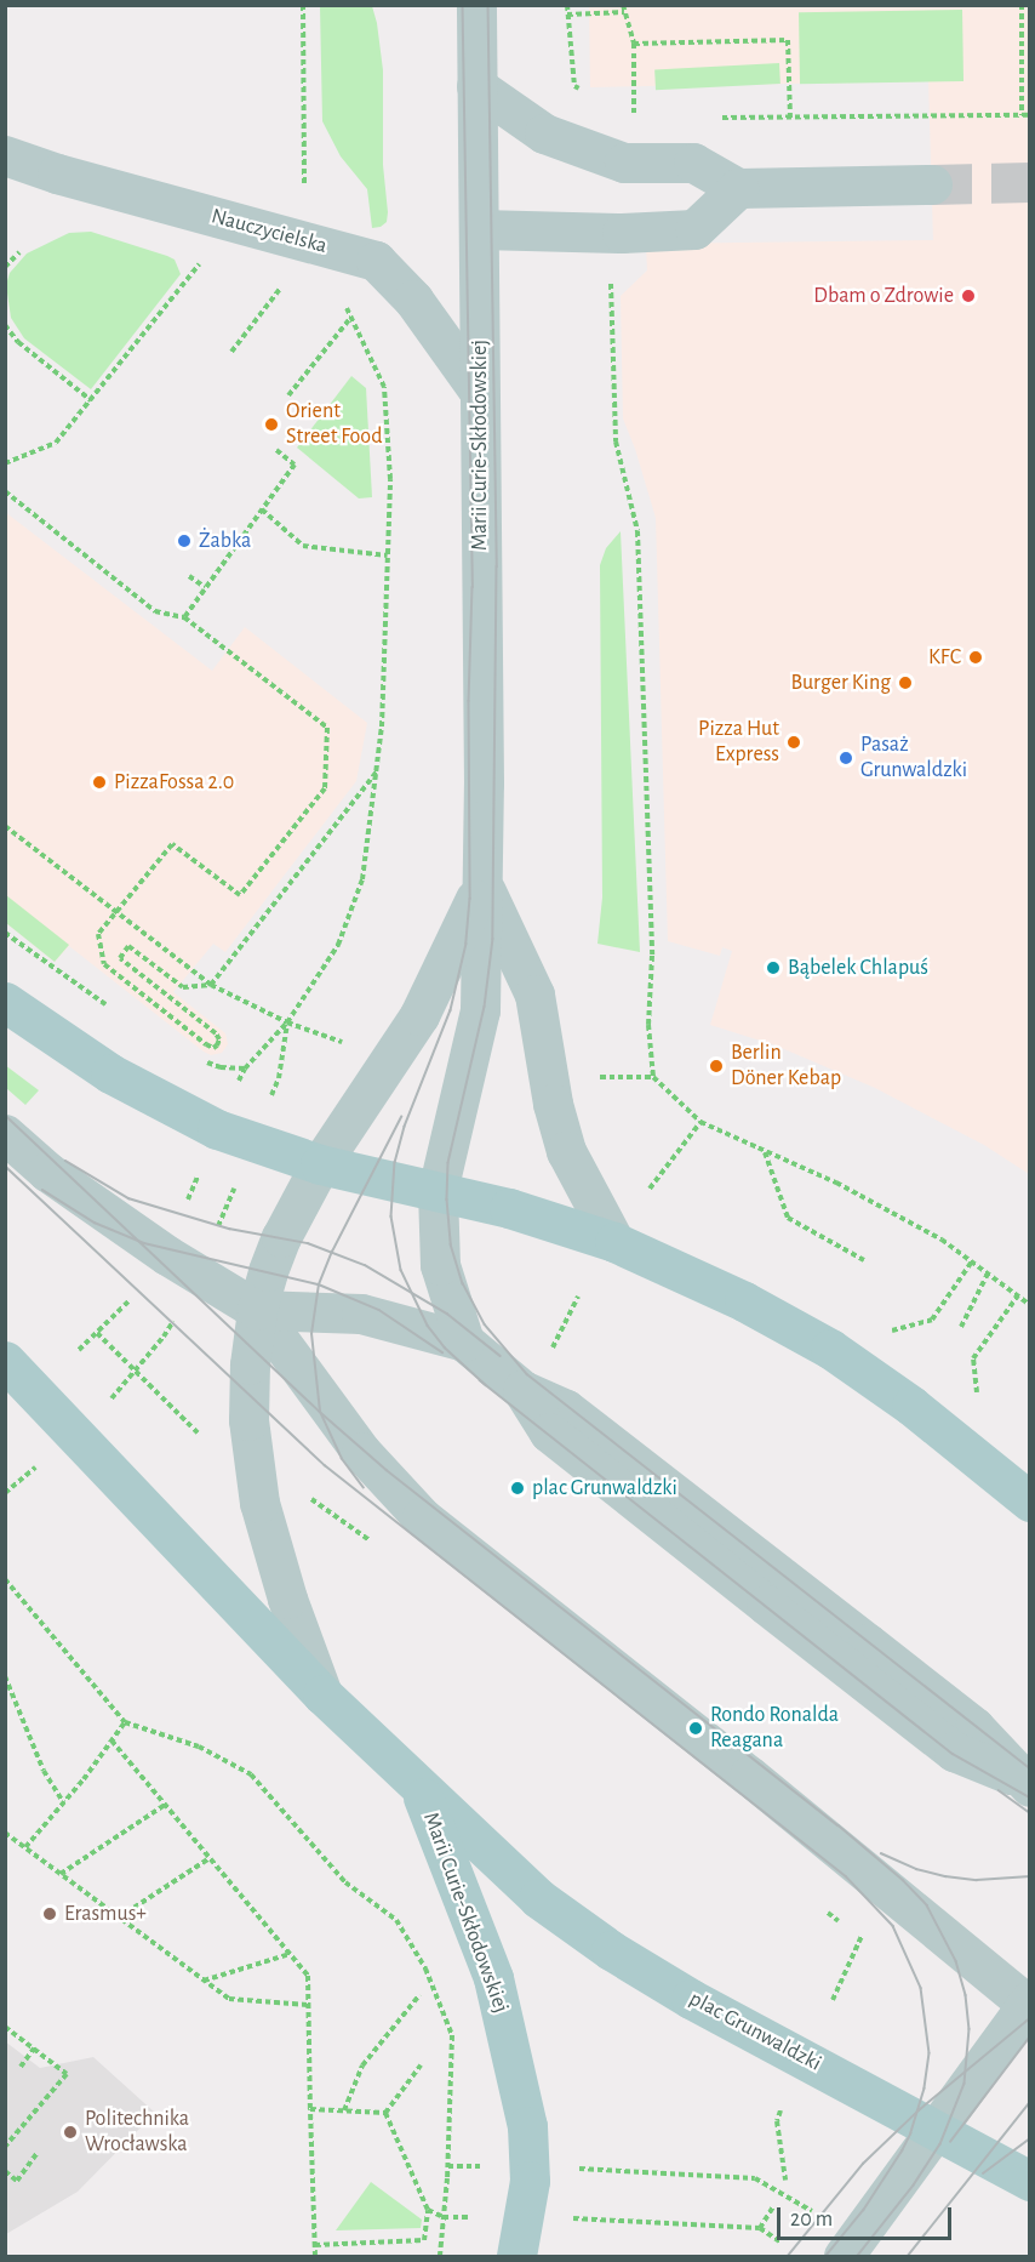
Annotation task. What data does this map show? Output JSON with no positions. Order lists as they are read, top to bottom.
{
  "streets": {
    "main road": ["Marii Curie-Skłodowskiej", "plac Grunwaldzki"],
    "street": ["Nauczycielska"]
  },
  "crossings": [
    ["Nauczycielska", "Marii Curie-Skłodowskiej"],
    ["Marii Curie-Skłodowskiej", "plac Grunwaldzki"]
  ],
  "places": [
    "Dbam o Zdrowie",
    "Orient Street Food",
    "Żabka",
    "KFC",
    "Burger King",
    "Pizza Hut Express",
    "Pasaż Grunwaldzki",
    "PizzaFossa 2.0",
    "Bąbelek Chlapuś",
    "Berlin Döner Kebap",
    "plac Grunwaldzki",
    "Rondo Ronalda Reagana",
    "Erasmus+",
    "Politechnika Wrocławska"
  ],
  "scale_bar": "20 m"
}
